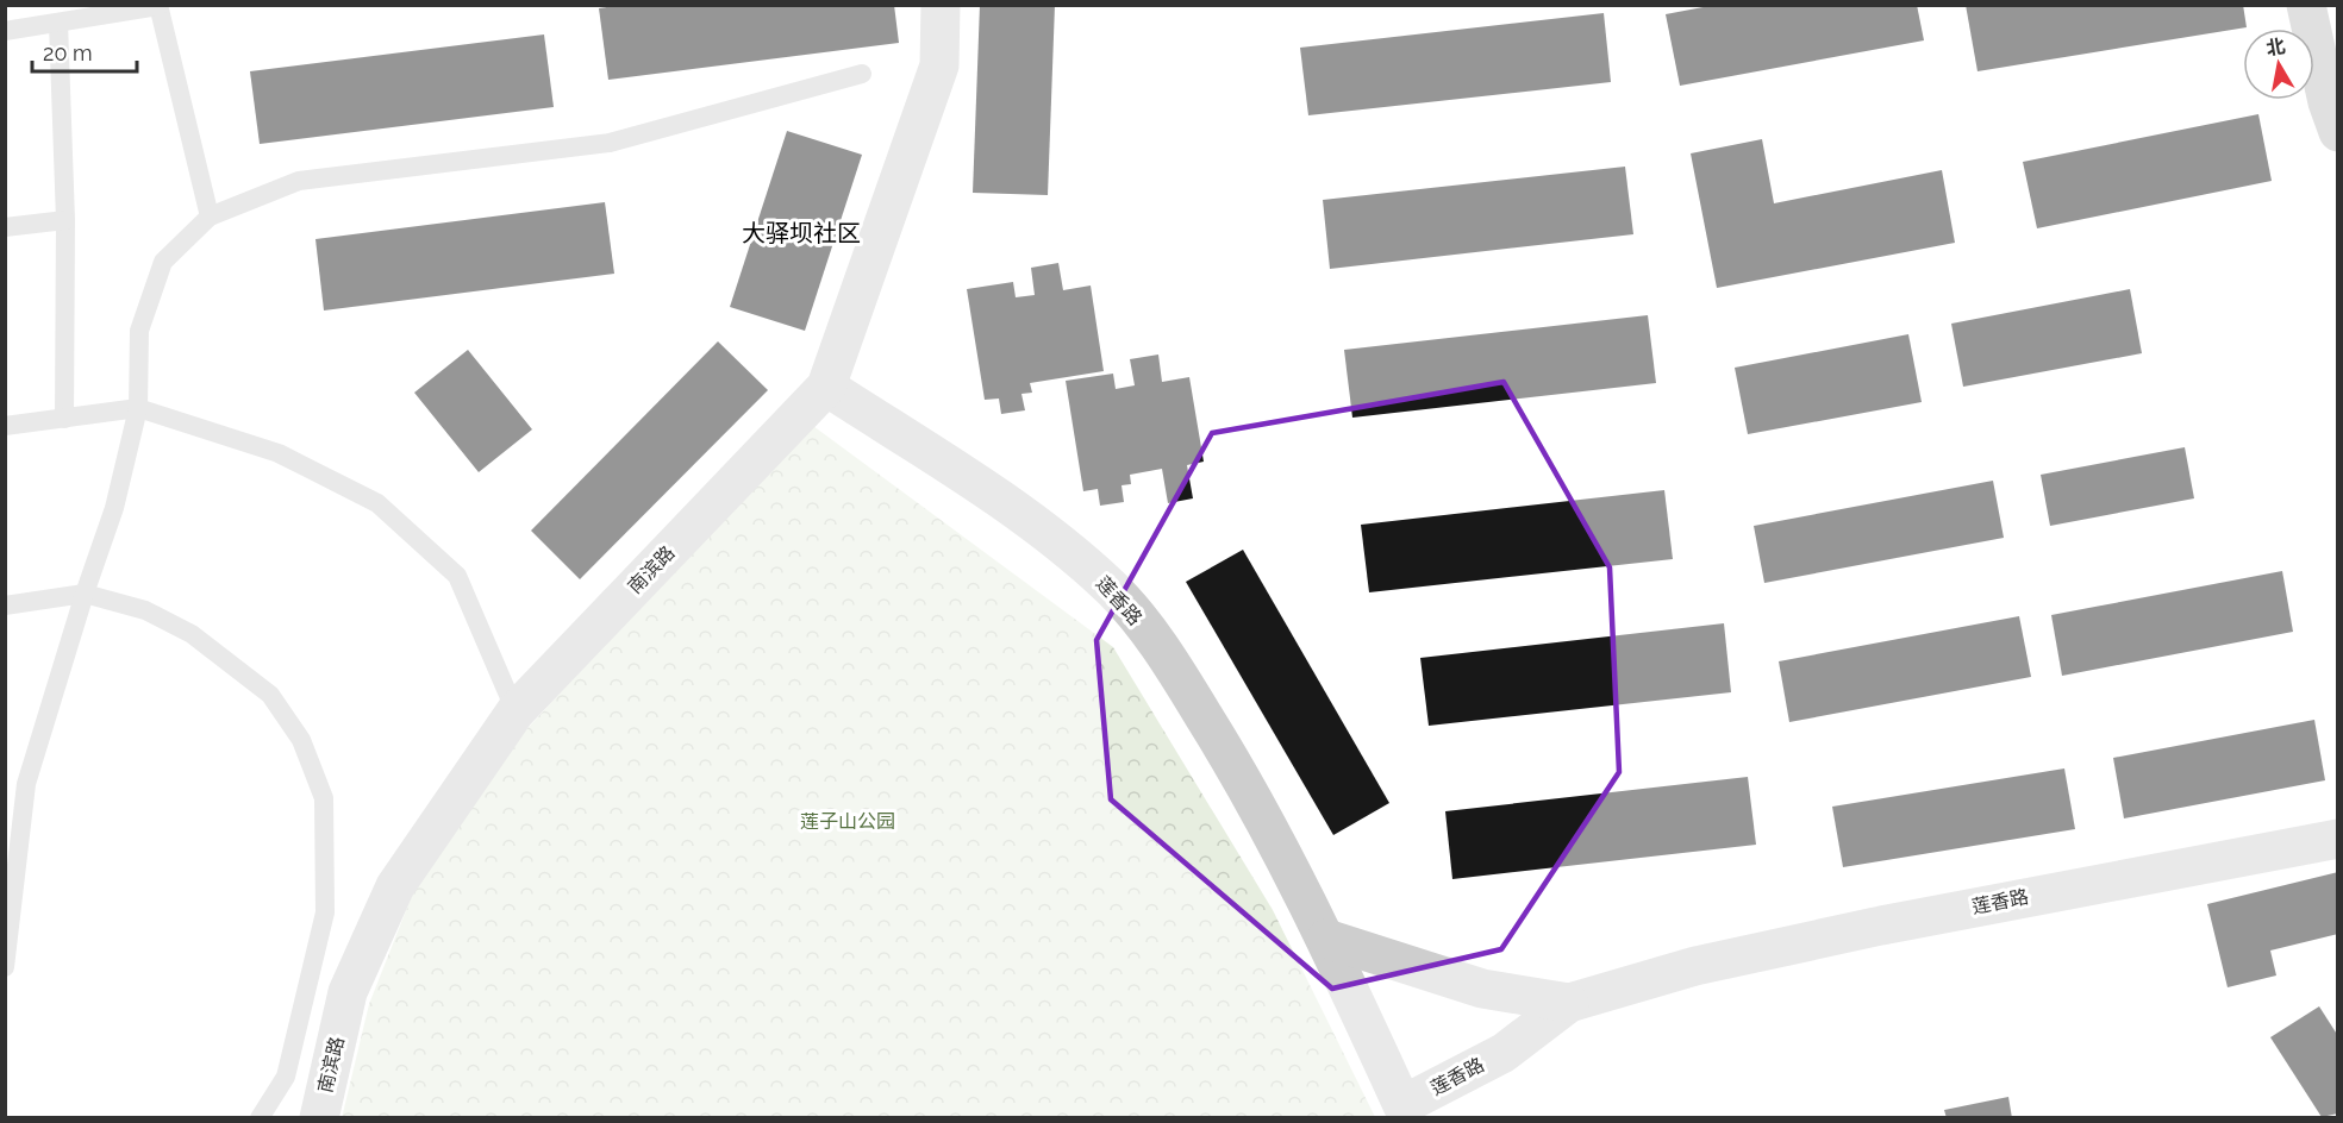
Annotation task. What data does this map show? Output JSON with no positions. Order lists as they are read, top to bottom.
{
  "streets": {
    "street": ["南滨路", "莲香路"]
  },
  "crossings": [
    ["南滨路", "莲香路"]
  ],
  "districts": ["大驿坝社区"],
  "parks": ["莲子山公园"],
  "scale_bar": "20 m",
  "north": "top"
}
